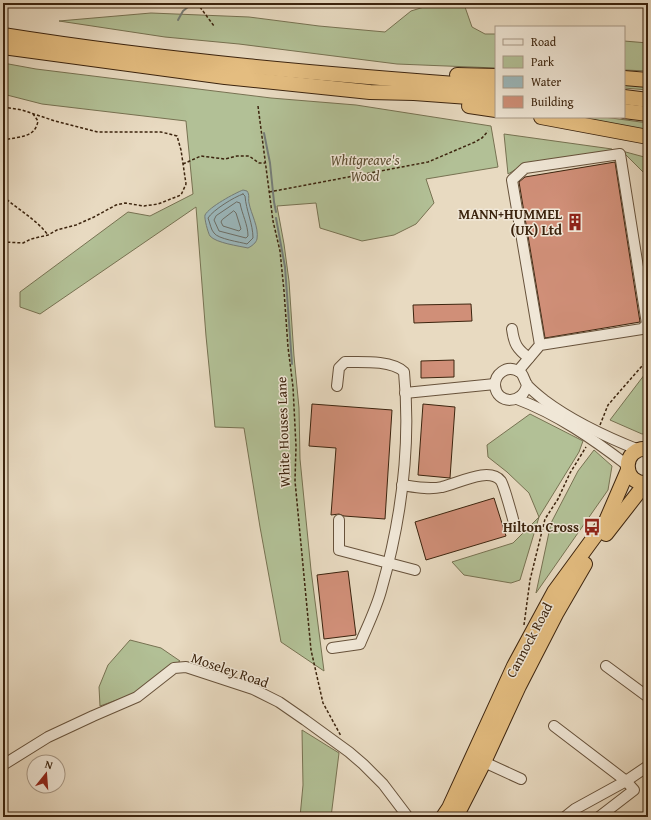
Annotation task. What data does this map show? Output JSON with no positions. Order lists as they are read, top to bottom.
{
  "streets": {
    "highway": ["Cannock Road"],
    "street": ["Moseley Road"],
    "path": ["White Houses Lane"]
  },
  "crossings": [
    ["White Houses Lane", "Moseley Road"]
  ],
  "parks": ["Whitgreave's Wood"],
  "places": {
    "building": ["MANN+HUMMEL (UK) Ltd"],
    "bus stop": ["Hilton Cross"]
  },
  "legend": [
    "Road",
    "Park",
    "Water",
    "Building"
  ],
  "north": "top"
}
